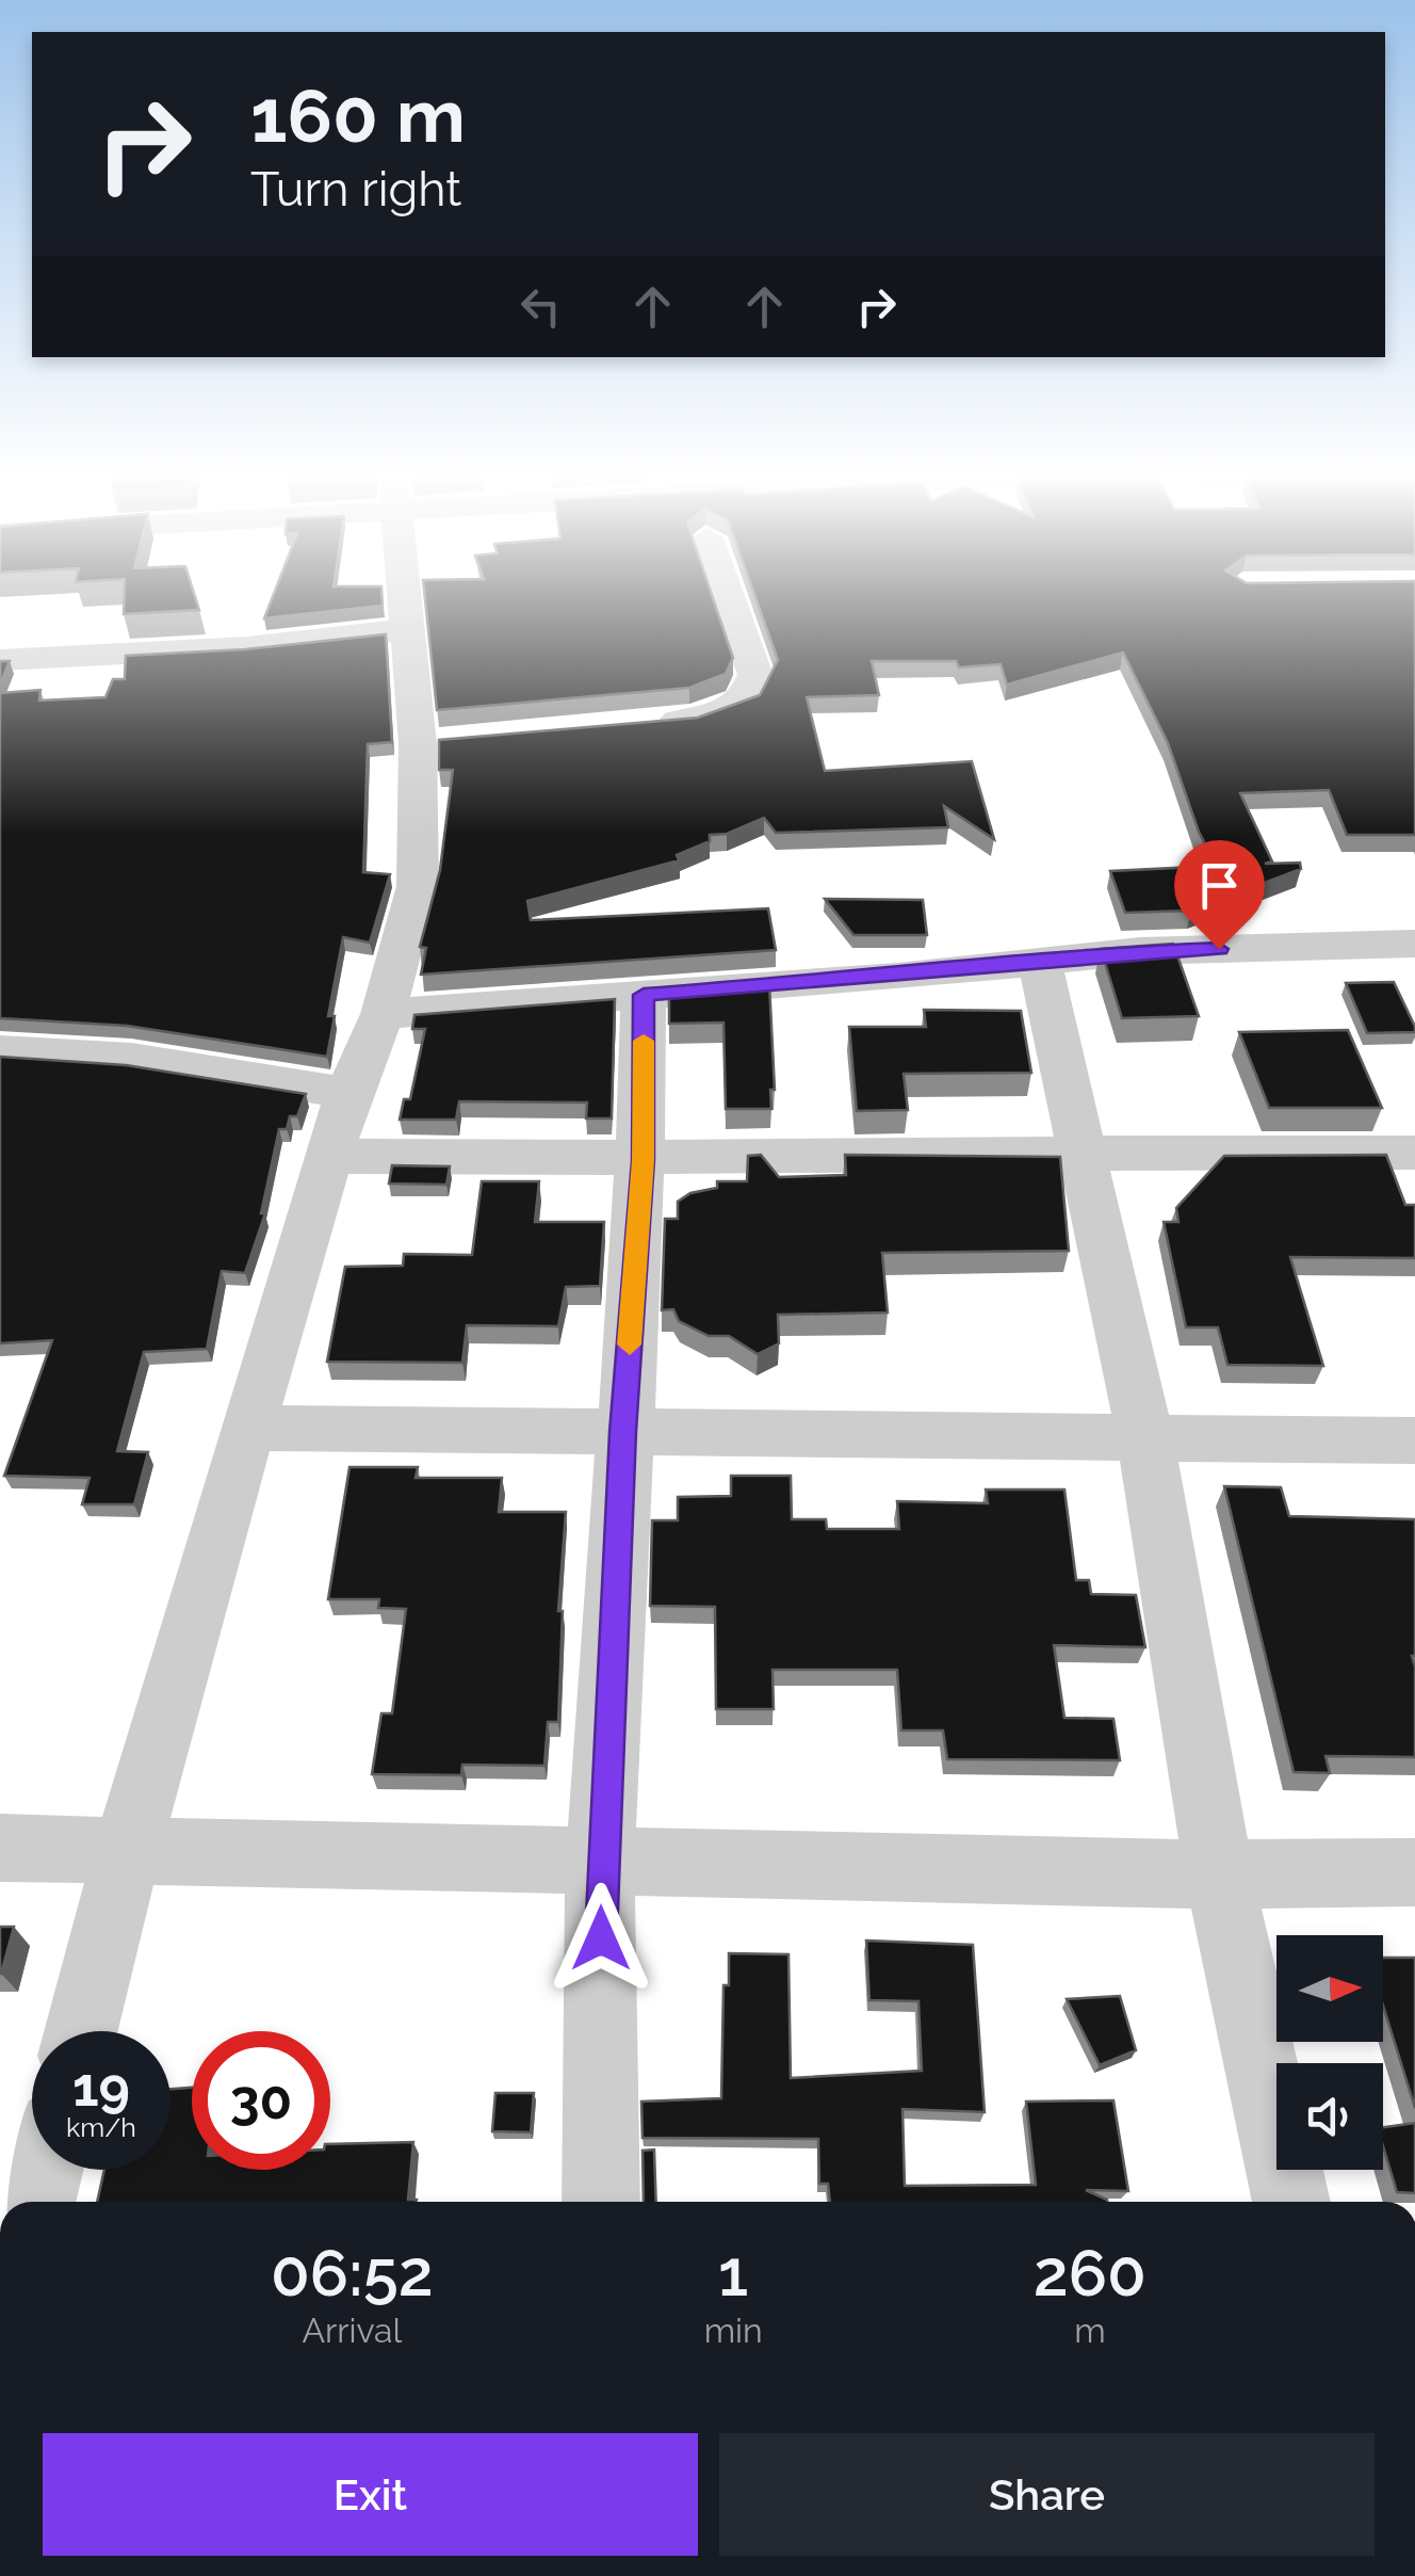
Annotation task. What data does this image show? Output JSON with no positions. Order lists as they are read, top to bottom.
{
  "north": "right",
  "page": {
    "turn": ["160 m", "Turn right"],
    "speed": "19 km/h",
    "limit": "30",
    "eta": [
      "06:52",
      "Arrival",
      "1",
      "min",
      "260",
      "m"
    ],
    "buttons": ["Exit", "Share"]
  }
}
